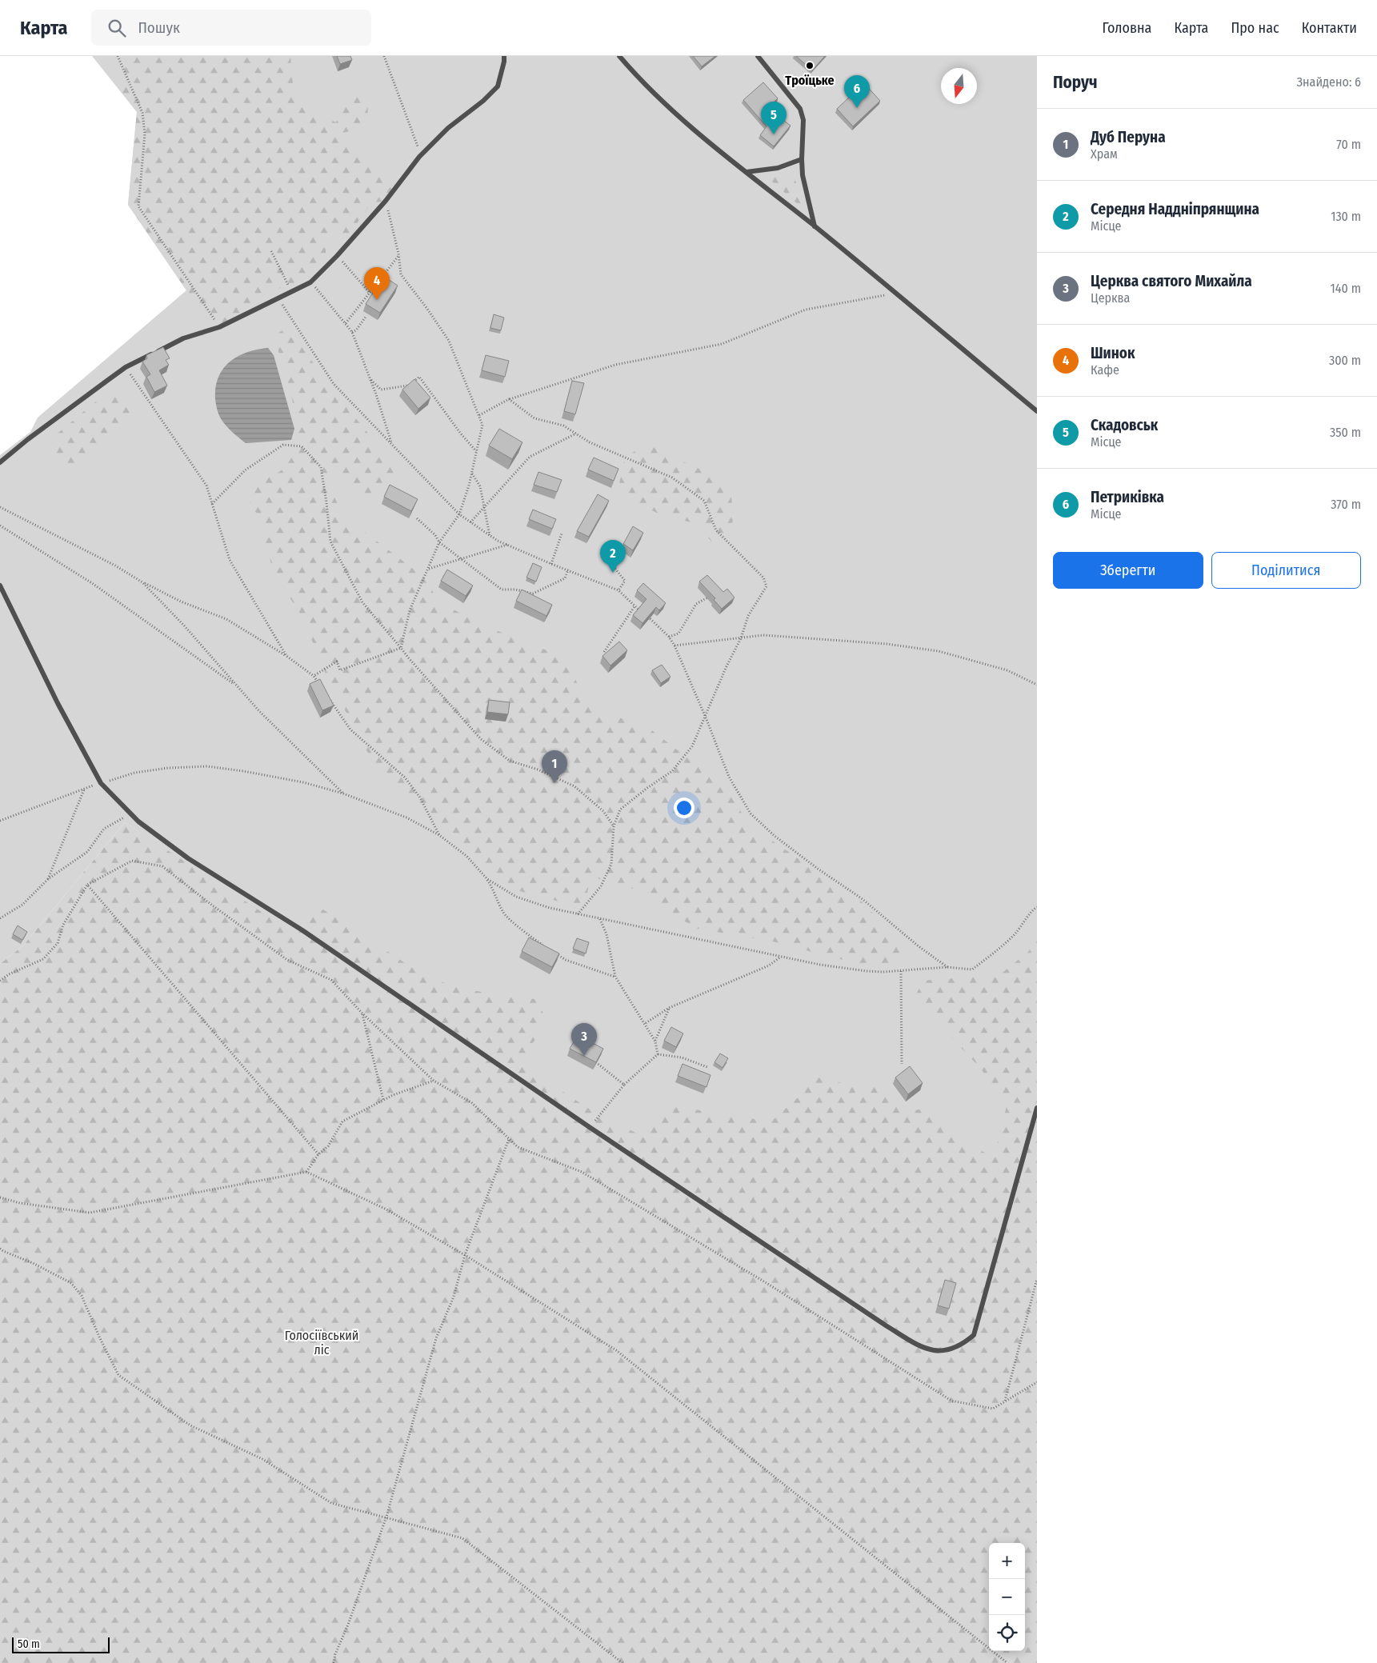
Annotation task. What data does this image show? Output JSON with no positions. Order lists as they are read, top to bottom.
{
  "parks": ["Голосіївський ліс"],
  "places": ["Троїцьке"],
  "scale_bar": "50 m",
  "north": "bottom",
  "page": {
    "header": "Карта",
    "search": "Пошук",
    "nav": [
      "Головна",
      "Карта",
      "Про нас",
      "Контакти"
    ],
    "heading": ["Поруч", "Знайдено: 6"],
    "pins": [
      "6",
      "5",
      "4",
      "2",
      "1",
      "3"
    ],
    "list": [
      {
        "mark": "1",
        "name": "Дуб Перуна",
        "note": "Храм",
        "value": "70 m"
      },
      {
        "mark": "2",
        "name": "Середня Наддніпрянщина",
        "note": "Місце",
        "value": "130 m"
      },
      {
        "mark": "3",
        "name": "Церква святого Михайла",
        "note": "Церква",
        "value": "140 m"
      },
      {
        "mark": "4",
        "name": "Шинок",
        "note": "Кафе",
        "value": "300 m"
      },
      {
        "mark": "5",
        "name": "Скадовськ",
        "note": "Місце",
        "value": "350 m"
      },
      {
        "mark": "6",
        "name": "Петриківка",
        "note": "Місце",
        "value": "370 m"
      }
    ],
    "buttons": ["Зберегти", "Поділитися"],
    "map_buttons": ["+", "−"],
    "scale": "50 m"
  }
}
